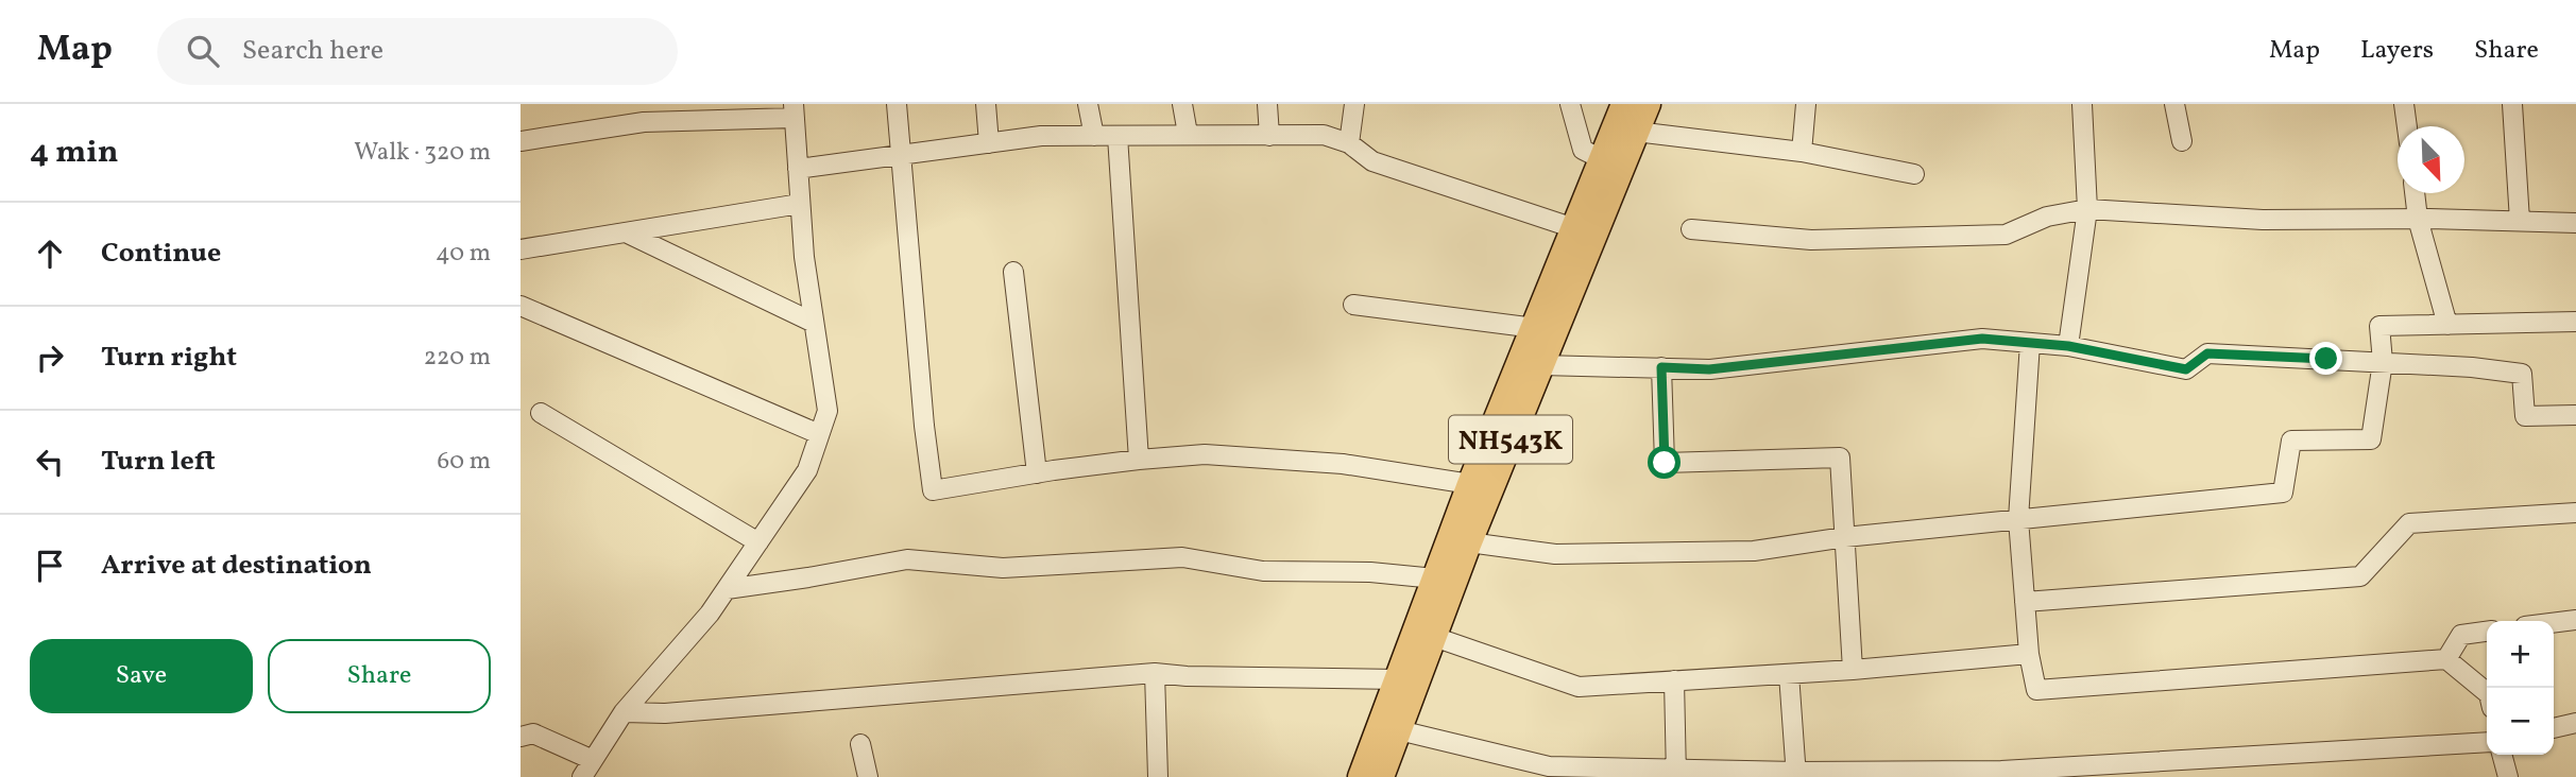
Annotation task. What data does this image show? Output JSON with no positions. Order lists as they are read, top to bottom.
{
  "streets": {
    "highway": ["NH543K"]
  },
  "north": "bottom right",
  "page": {
    "header": "Map",
    "search": "Search here",
    "nav": ["Map", "Layers", "Share"],
    "heading": ["4 min", "Walk · 320 m"],
    "list": [
      ["Continue", "40 m"],
      ["Turn right", "220 m"],
      ["Turn left", "60 m"],
      "Arrive at destination"
    ],
    "buttons": ["Save", "Share"],
    "map_buttons": ["+", "−"]
  }
}
